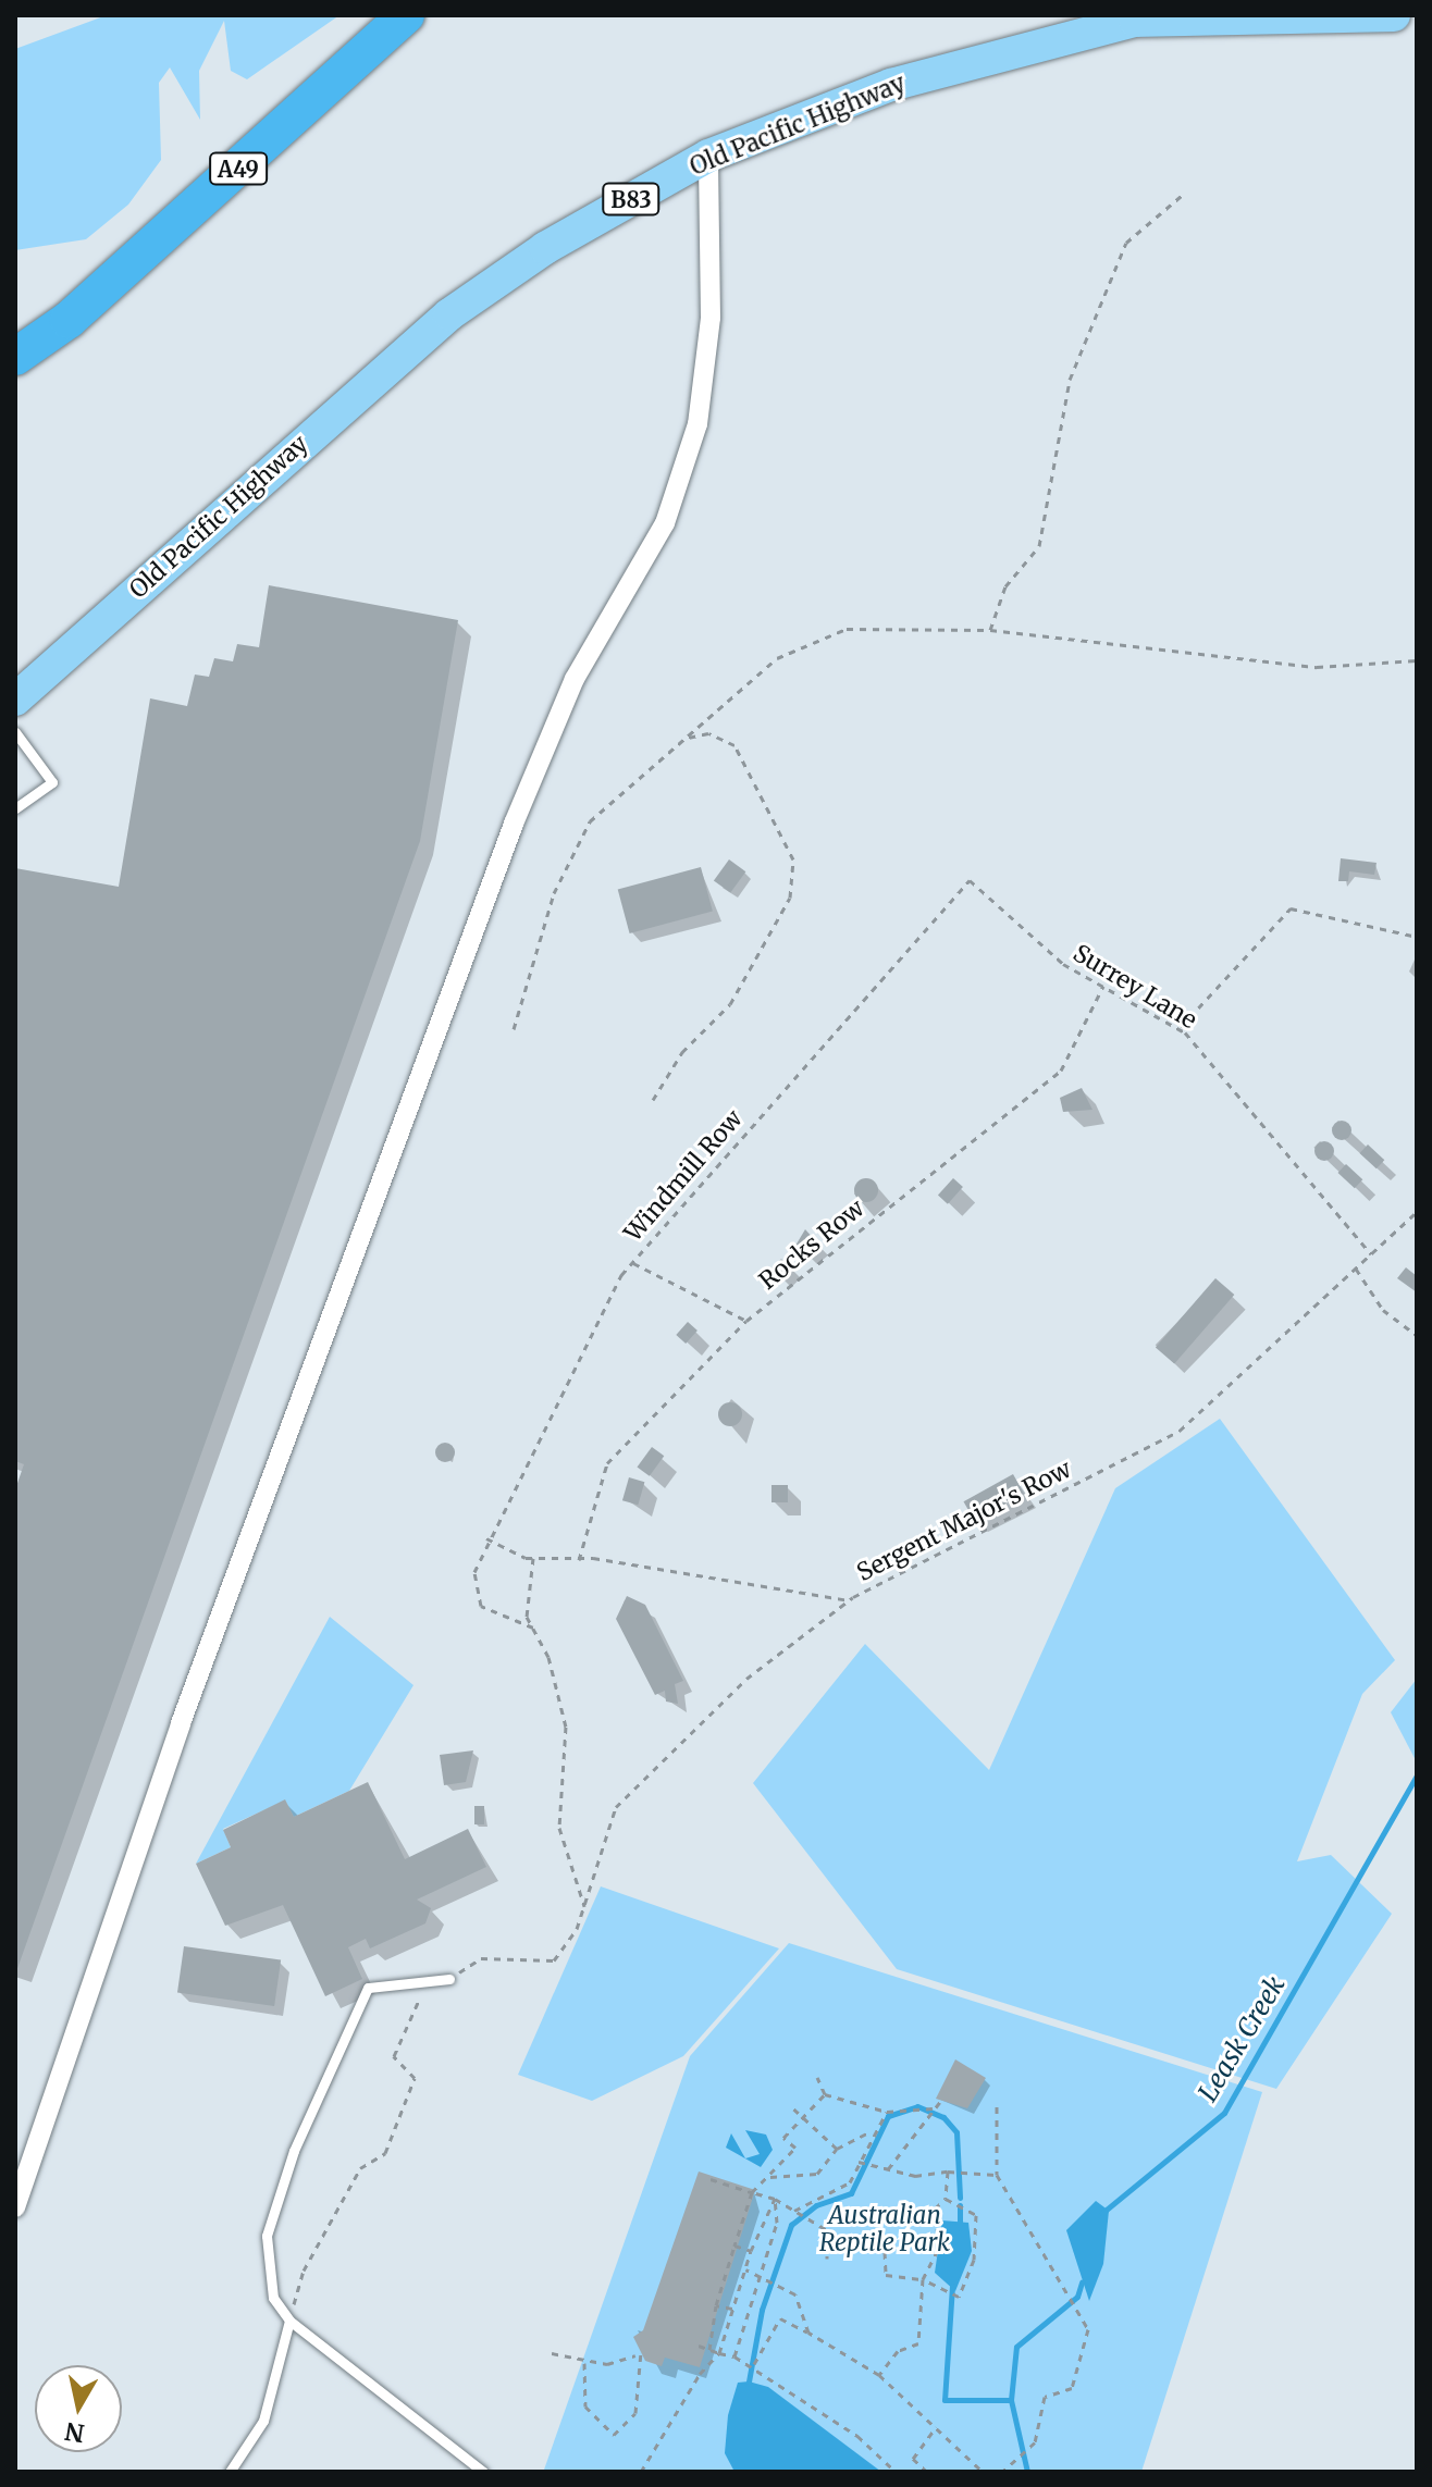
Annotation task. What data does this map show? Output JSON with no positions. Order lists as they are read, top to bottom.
{
  "streets": {
    "highway": ["A49"],
    "main road": ["Old Pacific Highway", "B83"],
    "path": [
      "Surrey Lane",
      "Windmill Row",
      "Rocks Row",
      "Sergent Major's Row"
    ]
  },
  "crossings": [
    ["Surrey Lane", "Windmill Row"],
    ["Surrey Lane", "Rocks Row"],
    ["Surrey Lane", "Sergent Major's Row"]
  ],
  "water": ["Leask Creek"],
  "parks": ["Australian Reptile Park"],
  "north": "bottom"
}
